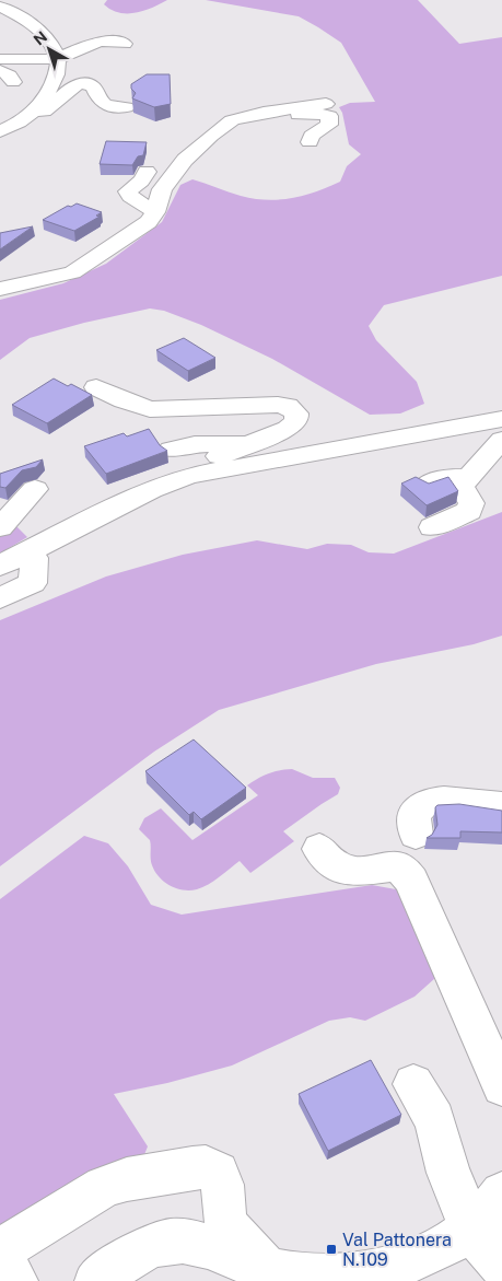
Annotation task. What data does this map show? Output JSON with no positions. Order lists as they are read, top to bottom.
{
  "places": {
    "transit": ["Val Pattonera N.109"]
  },
  "north": "top left"
}
